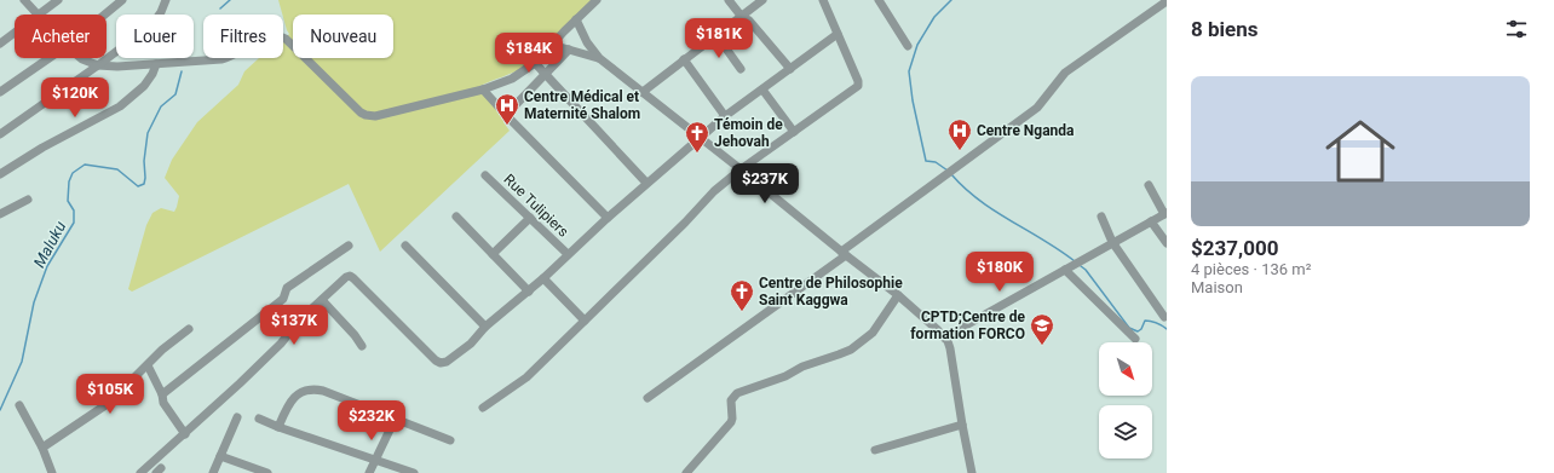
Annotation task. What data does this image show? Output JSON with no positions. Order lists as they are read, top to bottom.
{
  "streets": {
    "street": ["Rue Tulipiers"]
  },
  "water": ["Maluku"],
  "places": {
    "hospital": ["Centre Médical et Maternité Shalom", "Centre Nganda"],
    "church": ["Témoin de Jehovah", "Centre de Philosophie Saint Kaggwa"],
    "school or university": ["CPTD;Centre de formation FORCO"]
  },
  "north": "bottom right",
  "page": {
    "heading": "8 biens",
    "chip": [
      "Acheter",
      "Louer",
      "Filtres",
      "Nouveau"
    ],
    "price": [
      "$181K",
      "$184K",
      "$120K",
      "$237K",
      "$180K",
      "$137K",
      "$105K",
      "$232K"
    ],
    "list": [
      {
        "name": "$237,000",
        "note": "4 pièces · 136 m² · Maison"
      }
    ]
  }
}
